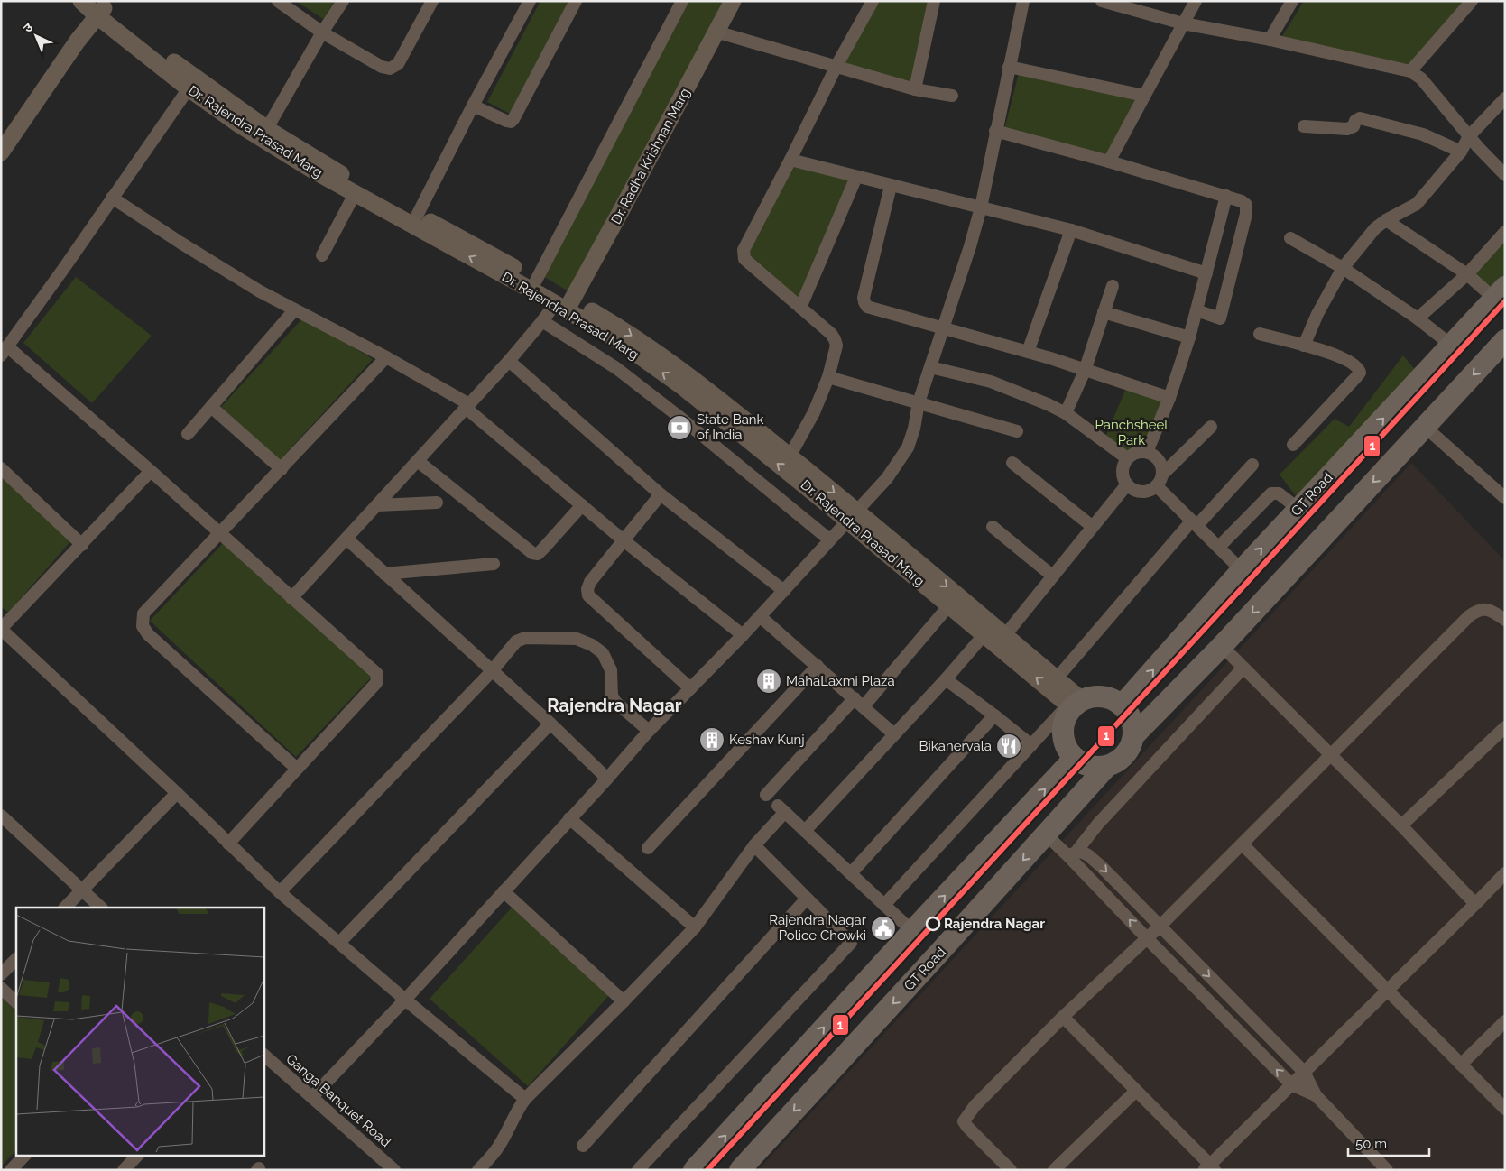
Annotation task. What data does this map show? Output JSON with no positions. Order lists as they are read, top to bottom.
{
  "streets": {
    "highway": ["GT Road"],
    "main road": ["Dr. Rajendra Prasad Marg", "Dr. Radha Krishnan Marg"],
    "street": ["Ganga Banquet Road"]
  },
  "crossings": [
    ["Dr. Rajendra Prasad Marg", "Dr. Radha Krishnan Marg"],
    ["Dr. Rajendra Prasad Marg", "GT Road"]
  ],
  "districts": ["Rajendra Nagar"],
  "parks": ["Panchsheel Park"],
  "places": {
    "bank": ["State Bank of India"],
    "building": ["MahaLaxmi Plaza", "Keshav Kunj"],
    "restaurant": ["Bikanervala"],
    "other": ["Rajendra Nagar"],
    "public building": ["Rajendra Nagar Police Chowki"]
  },
  "lines": ["transit line 1"],
  "scale_bar": "50 m",
  "north": "top left"
}
